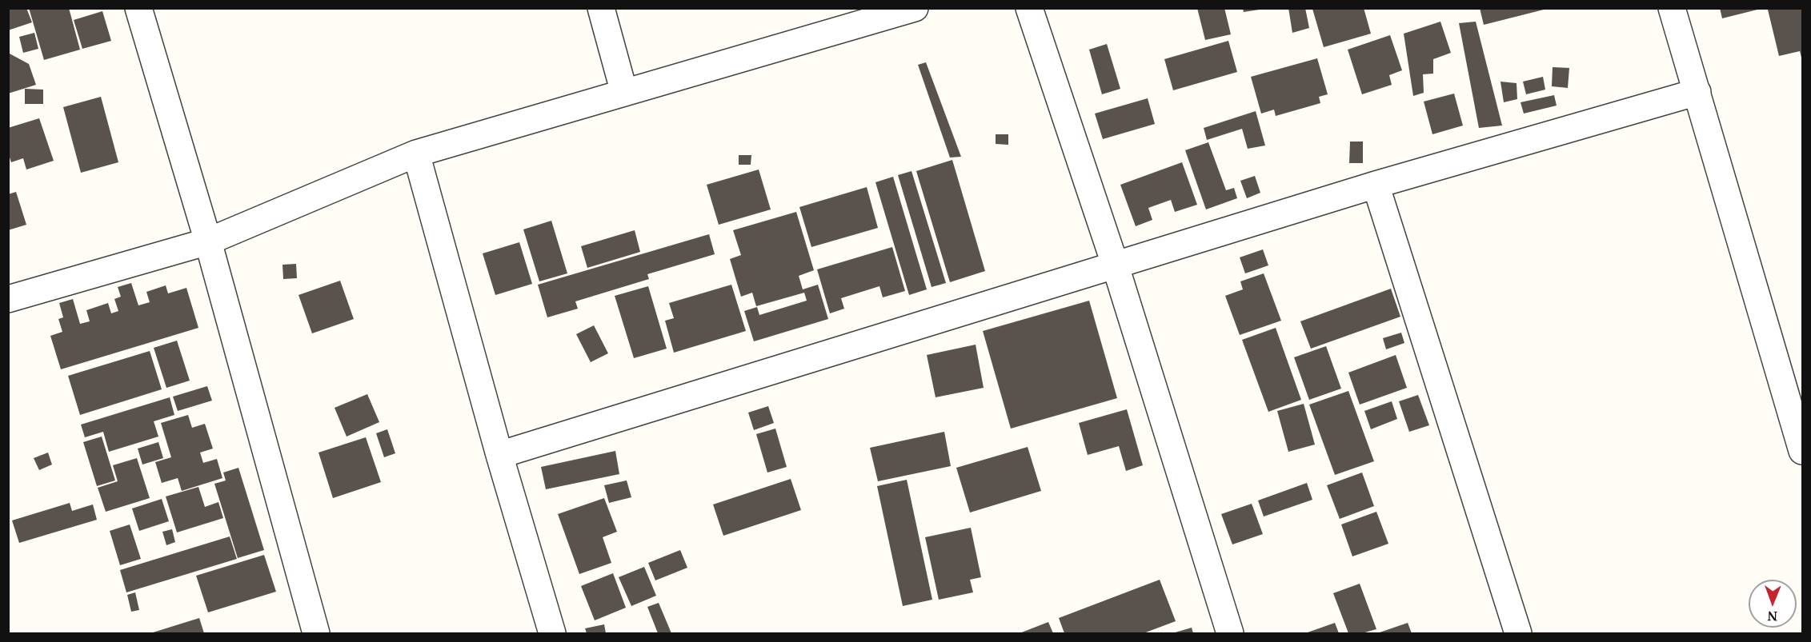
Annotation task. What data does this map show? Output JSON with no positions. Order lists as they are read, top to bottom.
{
  "north": "bottom"
}
